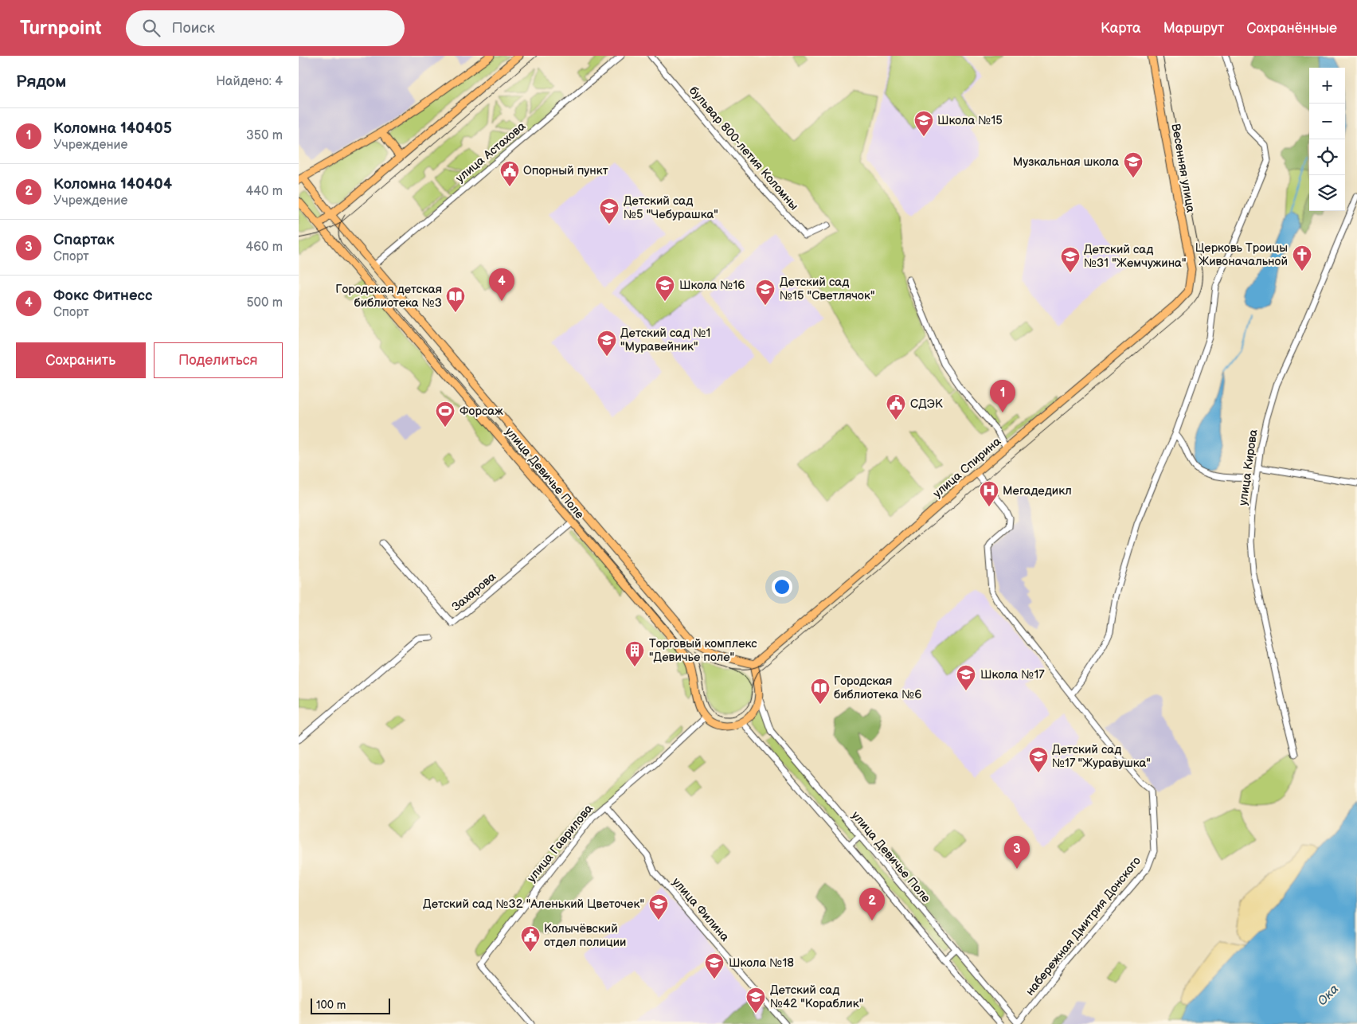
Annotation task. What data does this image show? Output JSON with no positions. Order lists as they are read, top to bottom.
{
  "streets": {
    "main road": ["Весенняя улица", "улица Спирина", "улица Девичье Поле"],
    "street": [
      "бульвар 800-летия Коломны",
      "улица Астахова",
      "улица Кирова",
      "Захарова",
      "улица Гаврилова",
      "улица Филина",
      "набережная Дмитрия Донского"
    ]
  },
  "crossings": [
    ["улица Астахова", "улица Девичье Поле"],
    ["Весенняя улица", "улица Спирина"],
    ["улица Спирина", "улица Девичье Поле"],
    ["улица Девичье Поле", "Захарова"],
    ["улица Девичье Поле", "улица Гаврилова"],
    ["улица Девичье Поле", "набережная Дмитрия Донского"],
    ["улица Гаврилова", "улица Филина"]
  ],
  "water": ["Ока"],
  "places": {
    "school or university": [
      "Школа №15",
      "Музкальная школа",
      "Детский сад №5 \"Чебурашка\"",
      "Детский сад №31 \"Жемчужина\"",
      "Школа №16",
      "Детский сад №15 \"Светлячок\"",
      "Детский сад №1 \"Муравейник\"",
      "Школа №17",
      "Детский сад №17 \"Журавушка\"",
      "Детский сад №32 \"Аленький Цветочек\"",
      "Школа №18",
      "Детский сад №42 \"Кораблик\""
    ],
    "public building": ["Опорный пункт", "СДЭК", "Колычёвский отдел полиции"],
    "church": ["Церковь Троицы Живоначальной"],
    "library": ["Городская детская библиотека №3", "Городская библиотека №6"],
    "sports": ["Форсаж"],
    "hospital": ["Мегадедикл"],
    "building": ["Торговый комплекс \"Девичье поле\""]
  },
  "scale_bar": "100 m",
  "page": {
    "header": "Turnpoint",
    "search": "Поиск",
    "nav": ["Карта", "Маршрут", "Сохранённые"],
    "heading": ["Рядом", "Найдено: 4"],
    "map_buttons": ["+", "−"],
    "list": [
      {
        "mark": "1",
        "name": "Коломна 140405",
        "note": "Учреждение",
        "value": "350 m"
      },
      {
        "mark": "2",
        "name": "Коломна 140404",
        "note": "Учреждение",
        "value": "440 m"
      },
      {
        "mark": "3",
        "name": "Спартак",
        "note": "Спорт",
        "value": "460 m"
      },
      {
        "mark": "4",
        "name": "Фокс Фитнесс",
        "note": "Спорт",
        "value": "500 m"
      }
    ],
    "pins": [
      "4",
      "1",
      "3",
      "2"
    ],
    "buttons": ["Сохранить", "Поделиться"],
    "scale": "100 m"
  }
}
